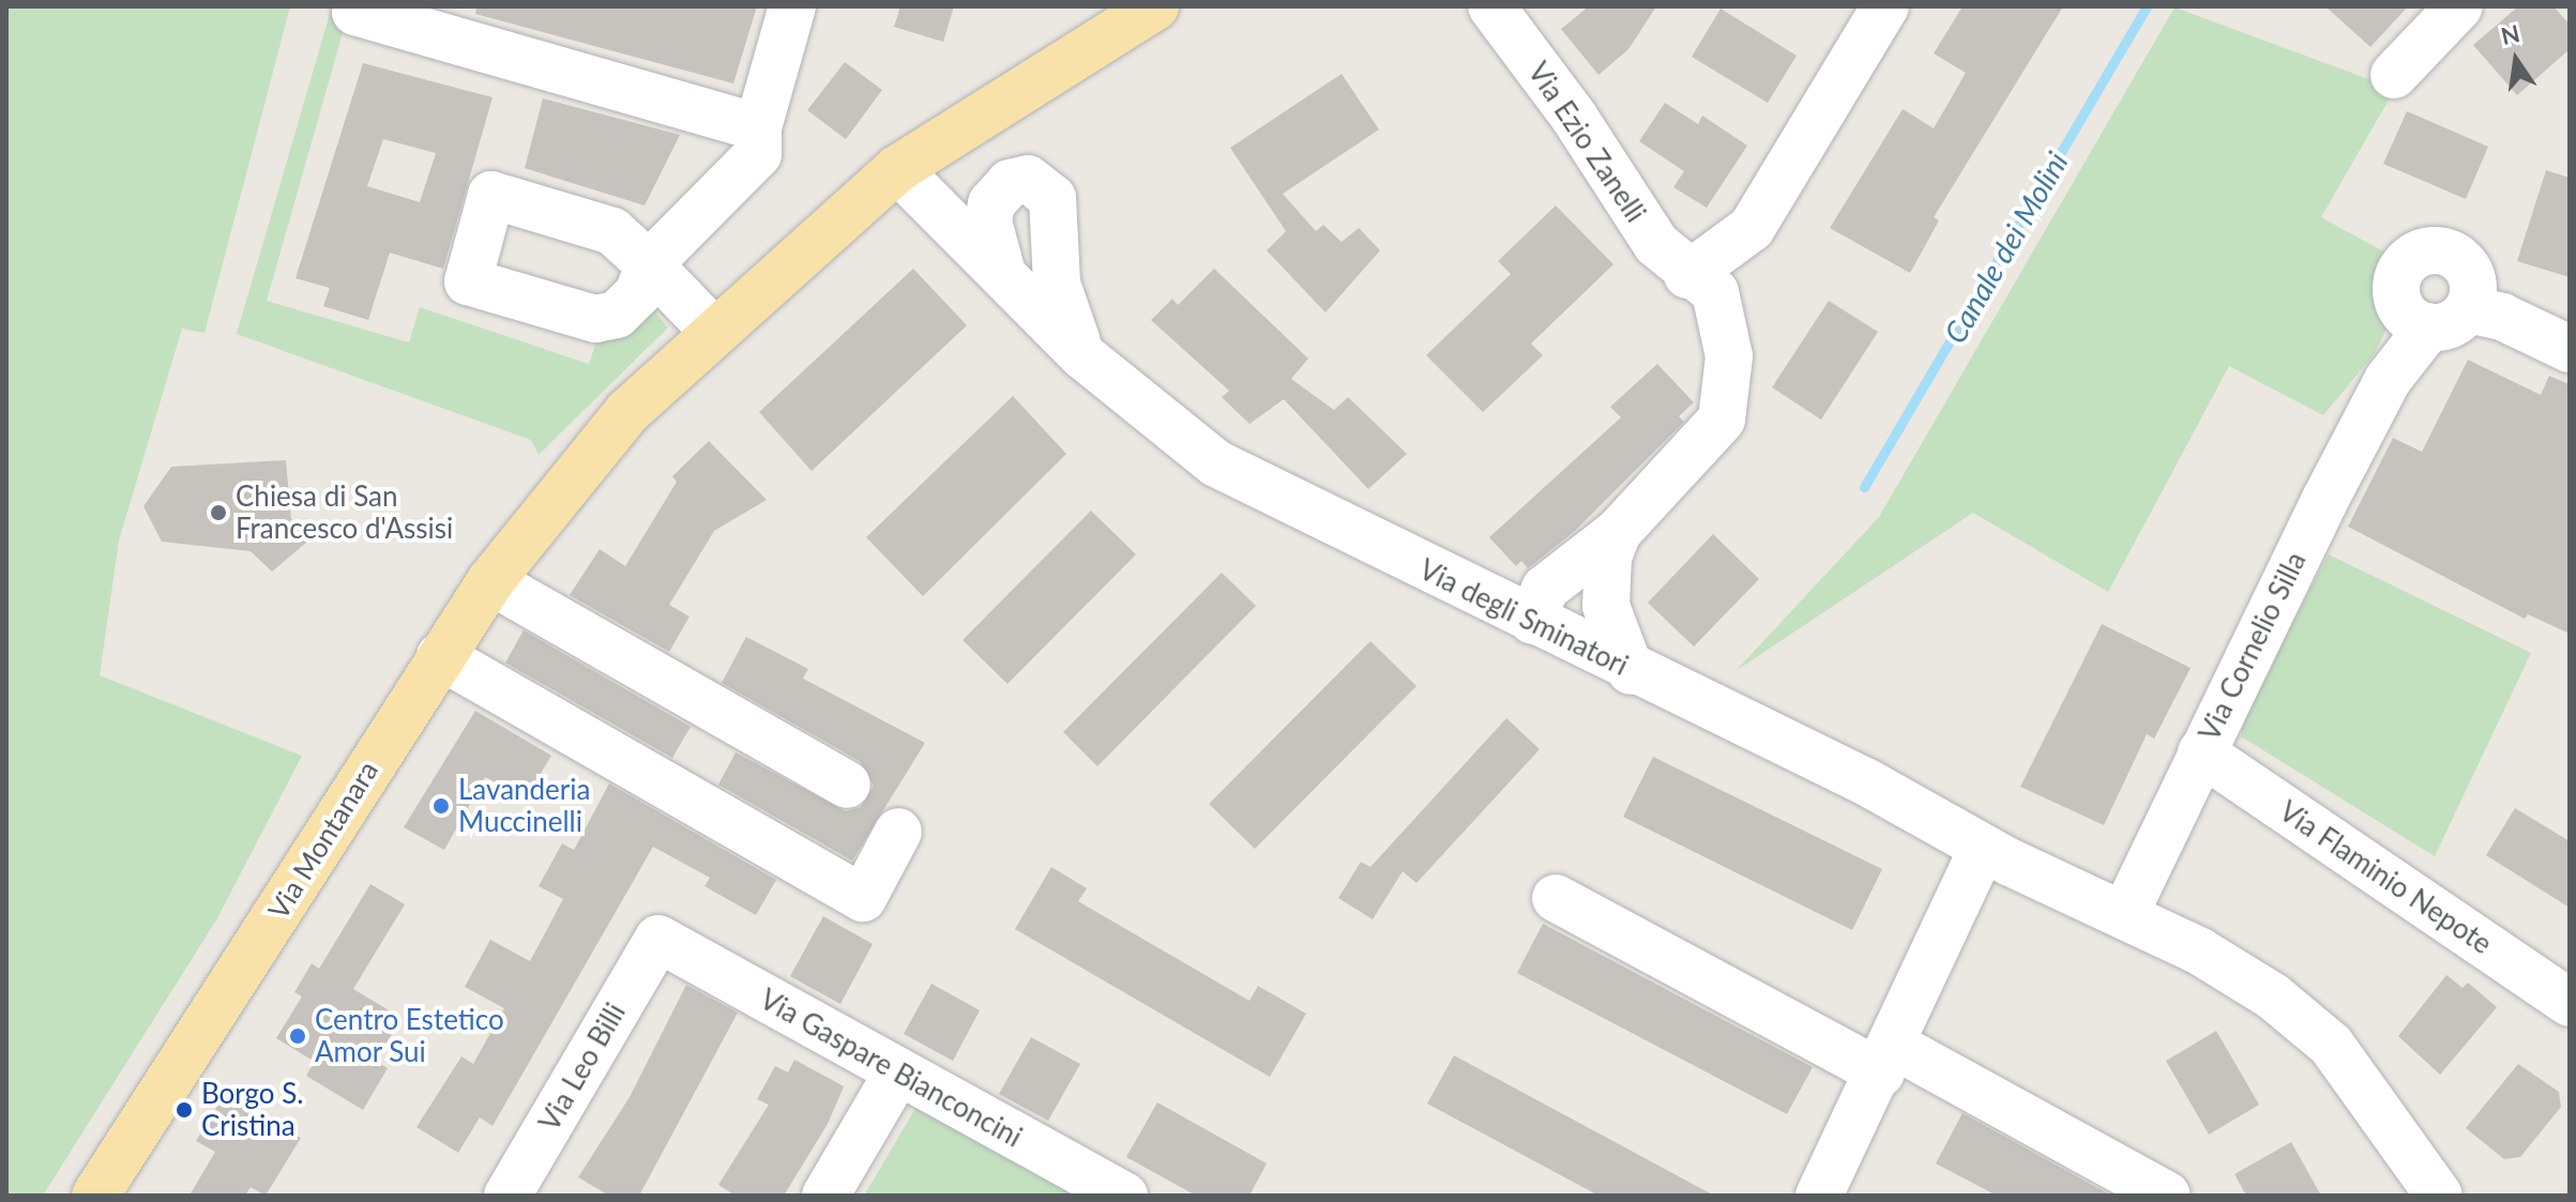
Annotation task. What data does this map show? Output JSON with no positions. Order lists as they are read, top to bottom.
{
  "streets": {
    "main road": ["Via Montanara"],
    "street": [
      "Via Ezio Zanelli",
      "Via degli Sminatori",
      "Via Cornelio Silla",
      "Via Flaminio Nepote",
      "Via Leo Billi",
      "Via Gaspare Bianconcini"
    ]
  },
  "crossings": [
    ["Via degli Sminatori", "Via Cornelio Silla"],
    ["Via degli Sminatori", "Via Montanara"],
    ["Via Cornelio Silla", "Via Flaminio Nepote"],
    ["Via Leo Billi", "Via Gaspare Bianconcini"]
  ],
  "water": ["Canale dei Molini"],
  "places": [
    "Chiesa di San Francesco d'Assisi",
    "Lavanderia Muccinelli",
    "Centro Estetico Amor Sui",
    "Borgo S. Cristina"
  ],
  "north": "top"
}
